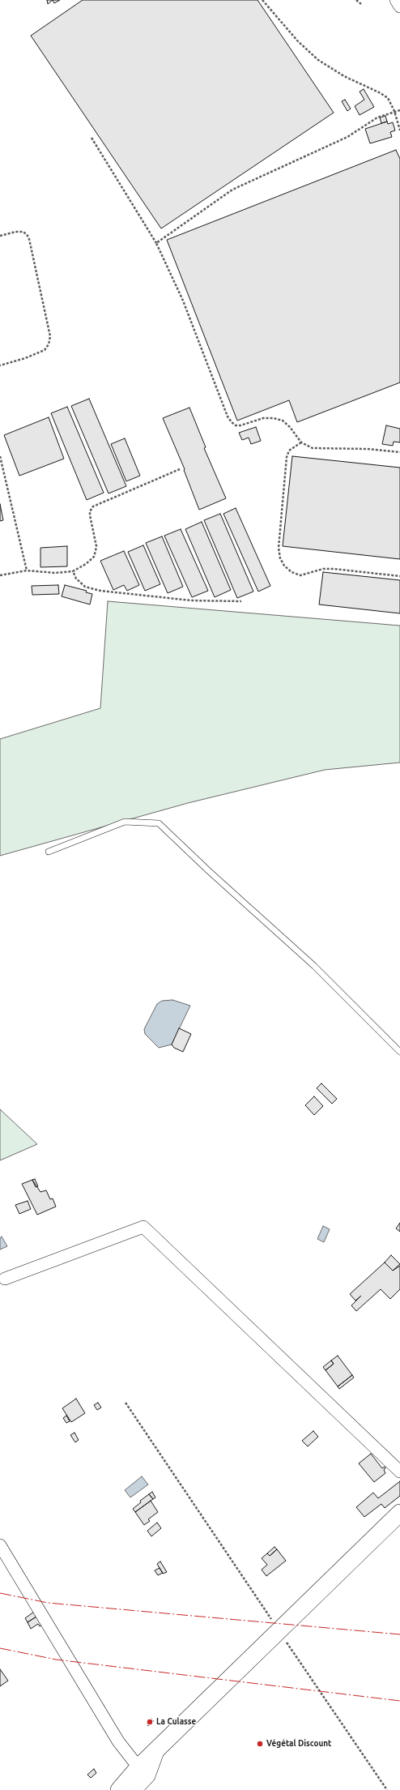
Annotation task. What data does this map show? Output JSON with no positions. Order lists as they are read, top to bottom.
{
  "places": ["La Culasse", "Végétal Discount"]
}
